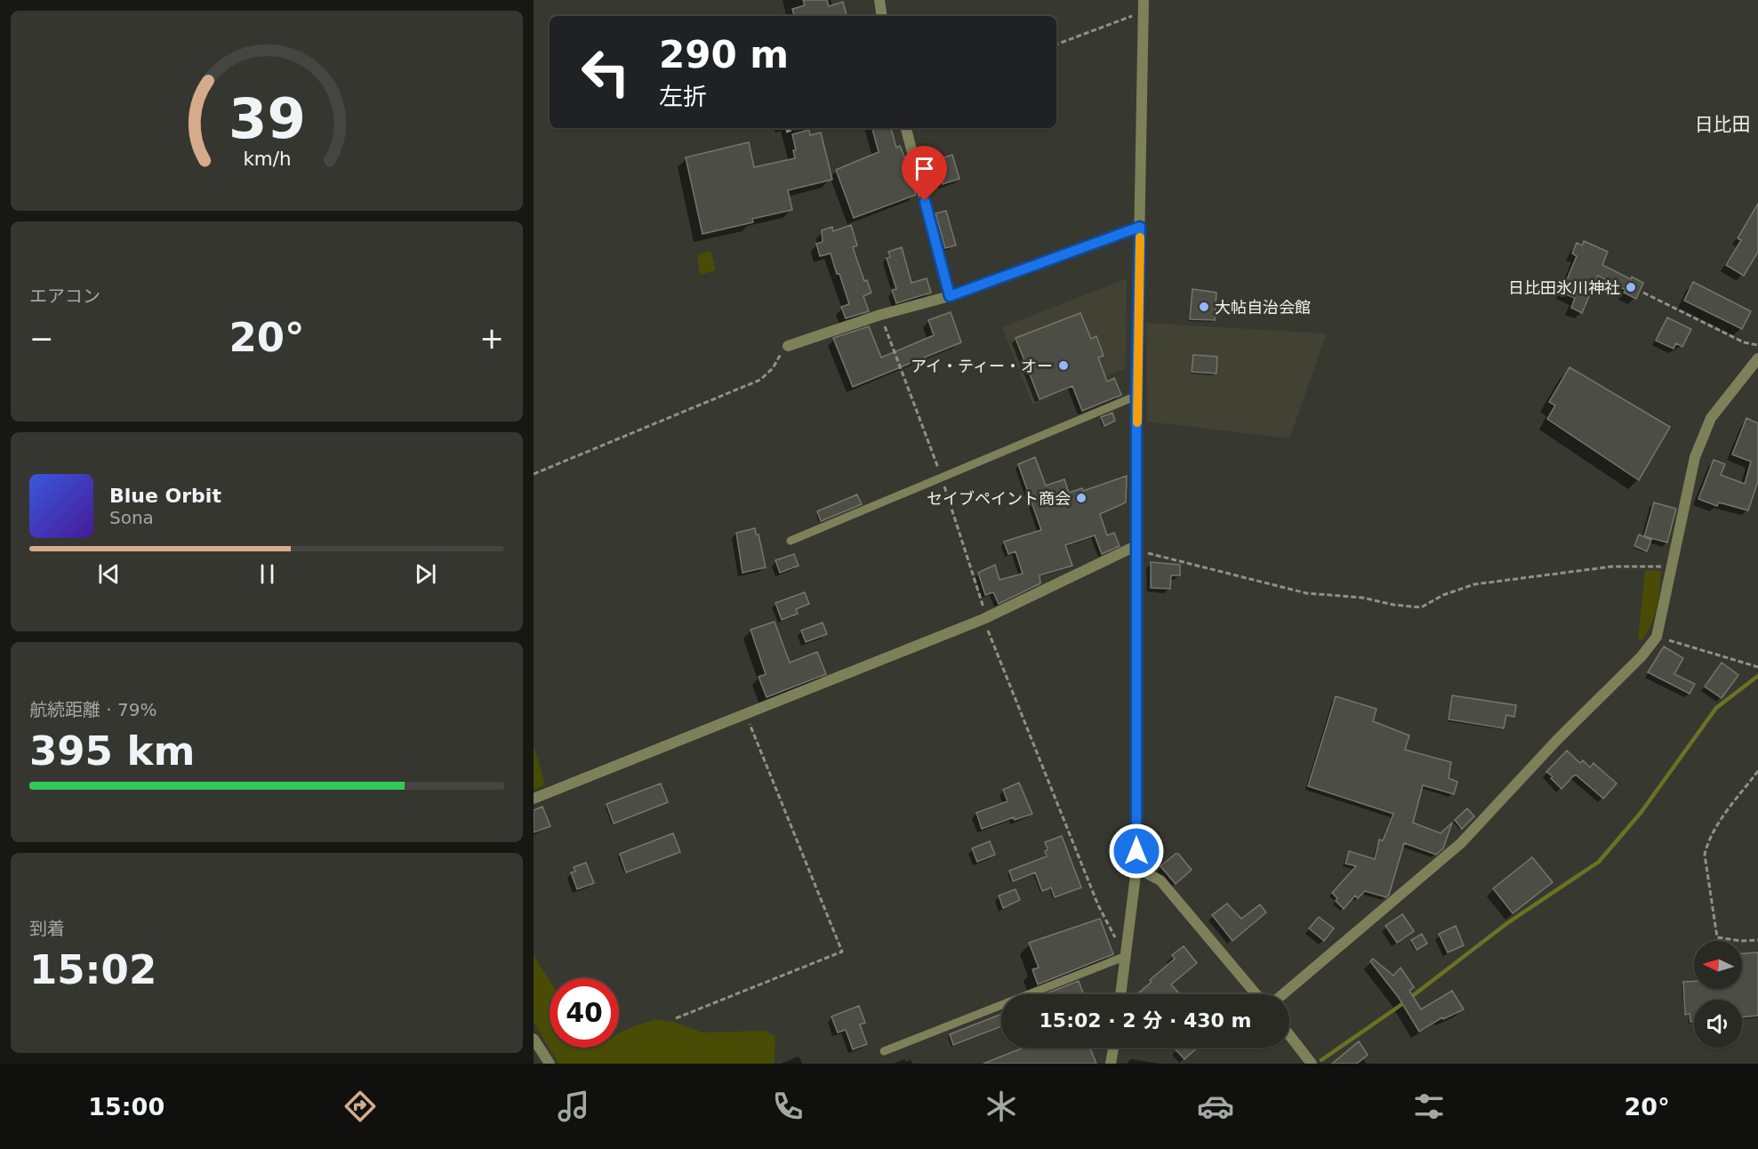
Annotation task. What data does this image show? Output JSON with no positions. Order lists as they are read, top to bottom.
{
  "districts": ["日比田"],
  "places": [
    "日比田氷川神社",
    "大帖自治会館",
    "アイ・ティー・オー",
    "セイブペイント商会"
  ],
  "north": "left",
  "page": {
    "turn": ["290 m", "左折"],
    "tile": [
      "エアコン",
      ["航続距離 · 79%", "395 km"],
      ["到着", "15:02"]
    ],
    "heat": ["−", "20°", "+"],
    "song": ["Blue Orbit", "Sona"],
    "limit": "40",
    "trip": "15:02 · 2 分 · 430 m",
    "tabs": ["15:00", "20°"],
    "gauge": ["39", "km/h"]
  }
}
